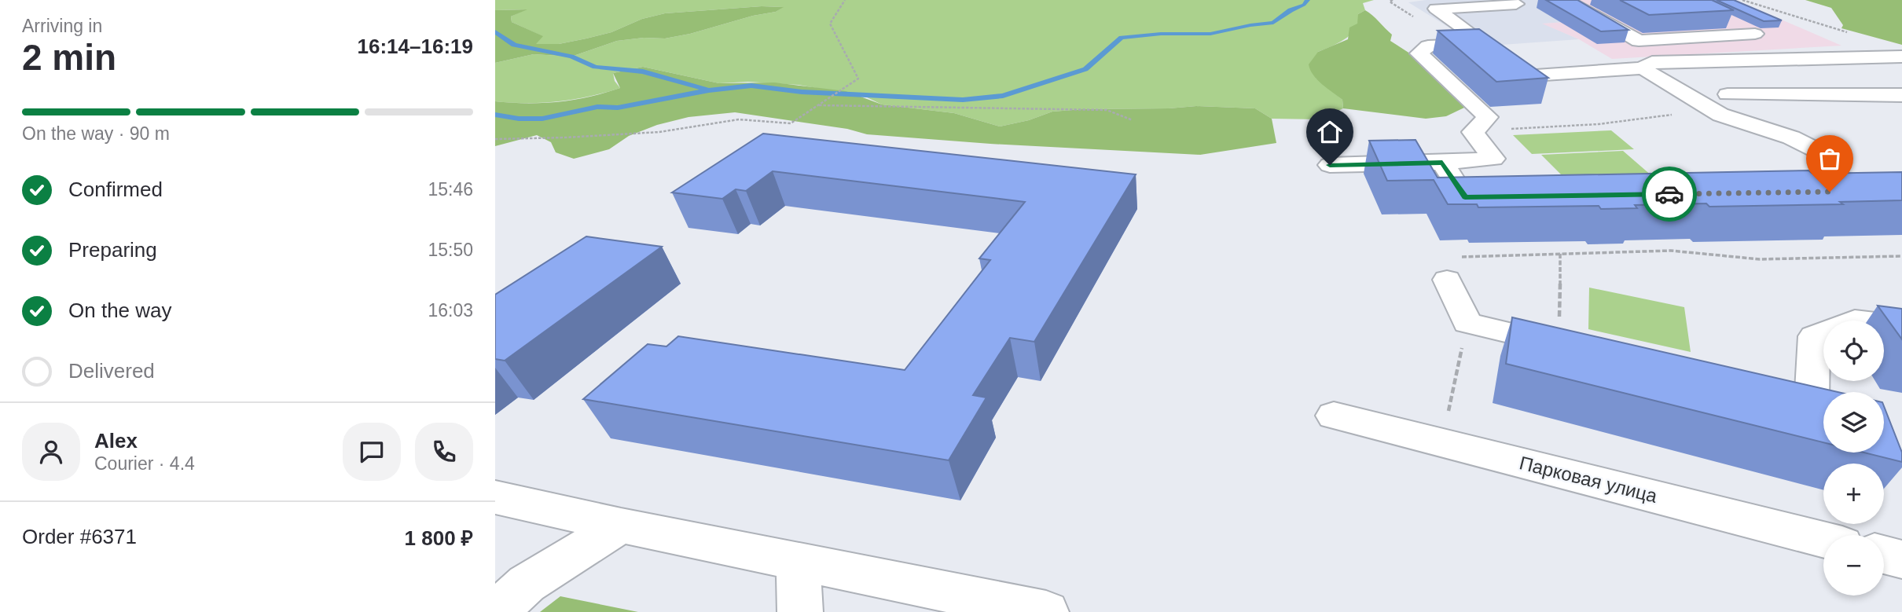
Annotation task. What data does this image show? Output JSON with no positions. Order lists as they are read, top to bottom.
{
  "streets": {
    "street": ["Парковая улица"]
  },
  "page": {
    "heading": ["2 min", "Arriving in", "16:14–16:19"],
    "panel": [
      "Alex",
      "Courier · 4.4",
      "Order #6371",
      "1 800 ₽"
    ],
    "bar": "On the way · 90 m",
    "list": [
      ["Confirmed", "15:46"],
      ["Preparing", "15:50"],
      ["On the way", "16:03"],
      "Delivered"
    ],
    "map_buttons": ["+", "−"]
  }
}
